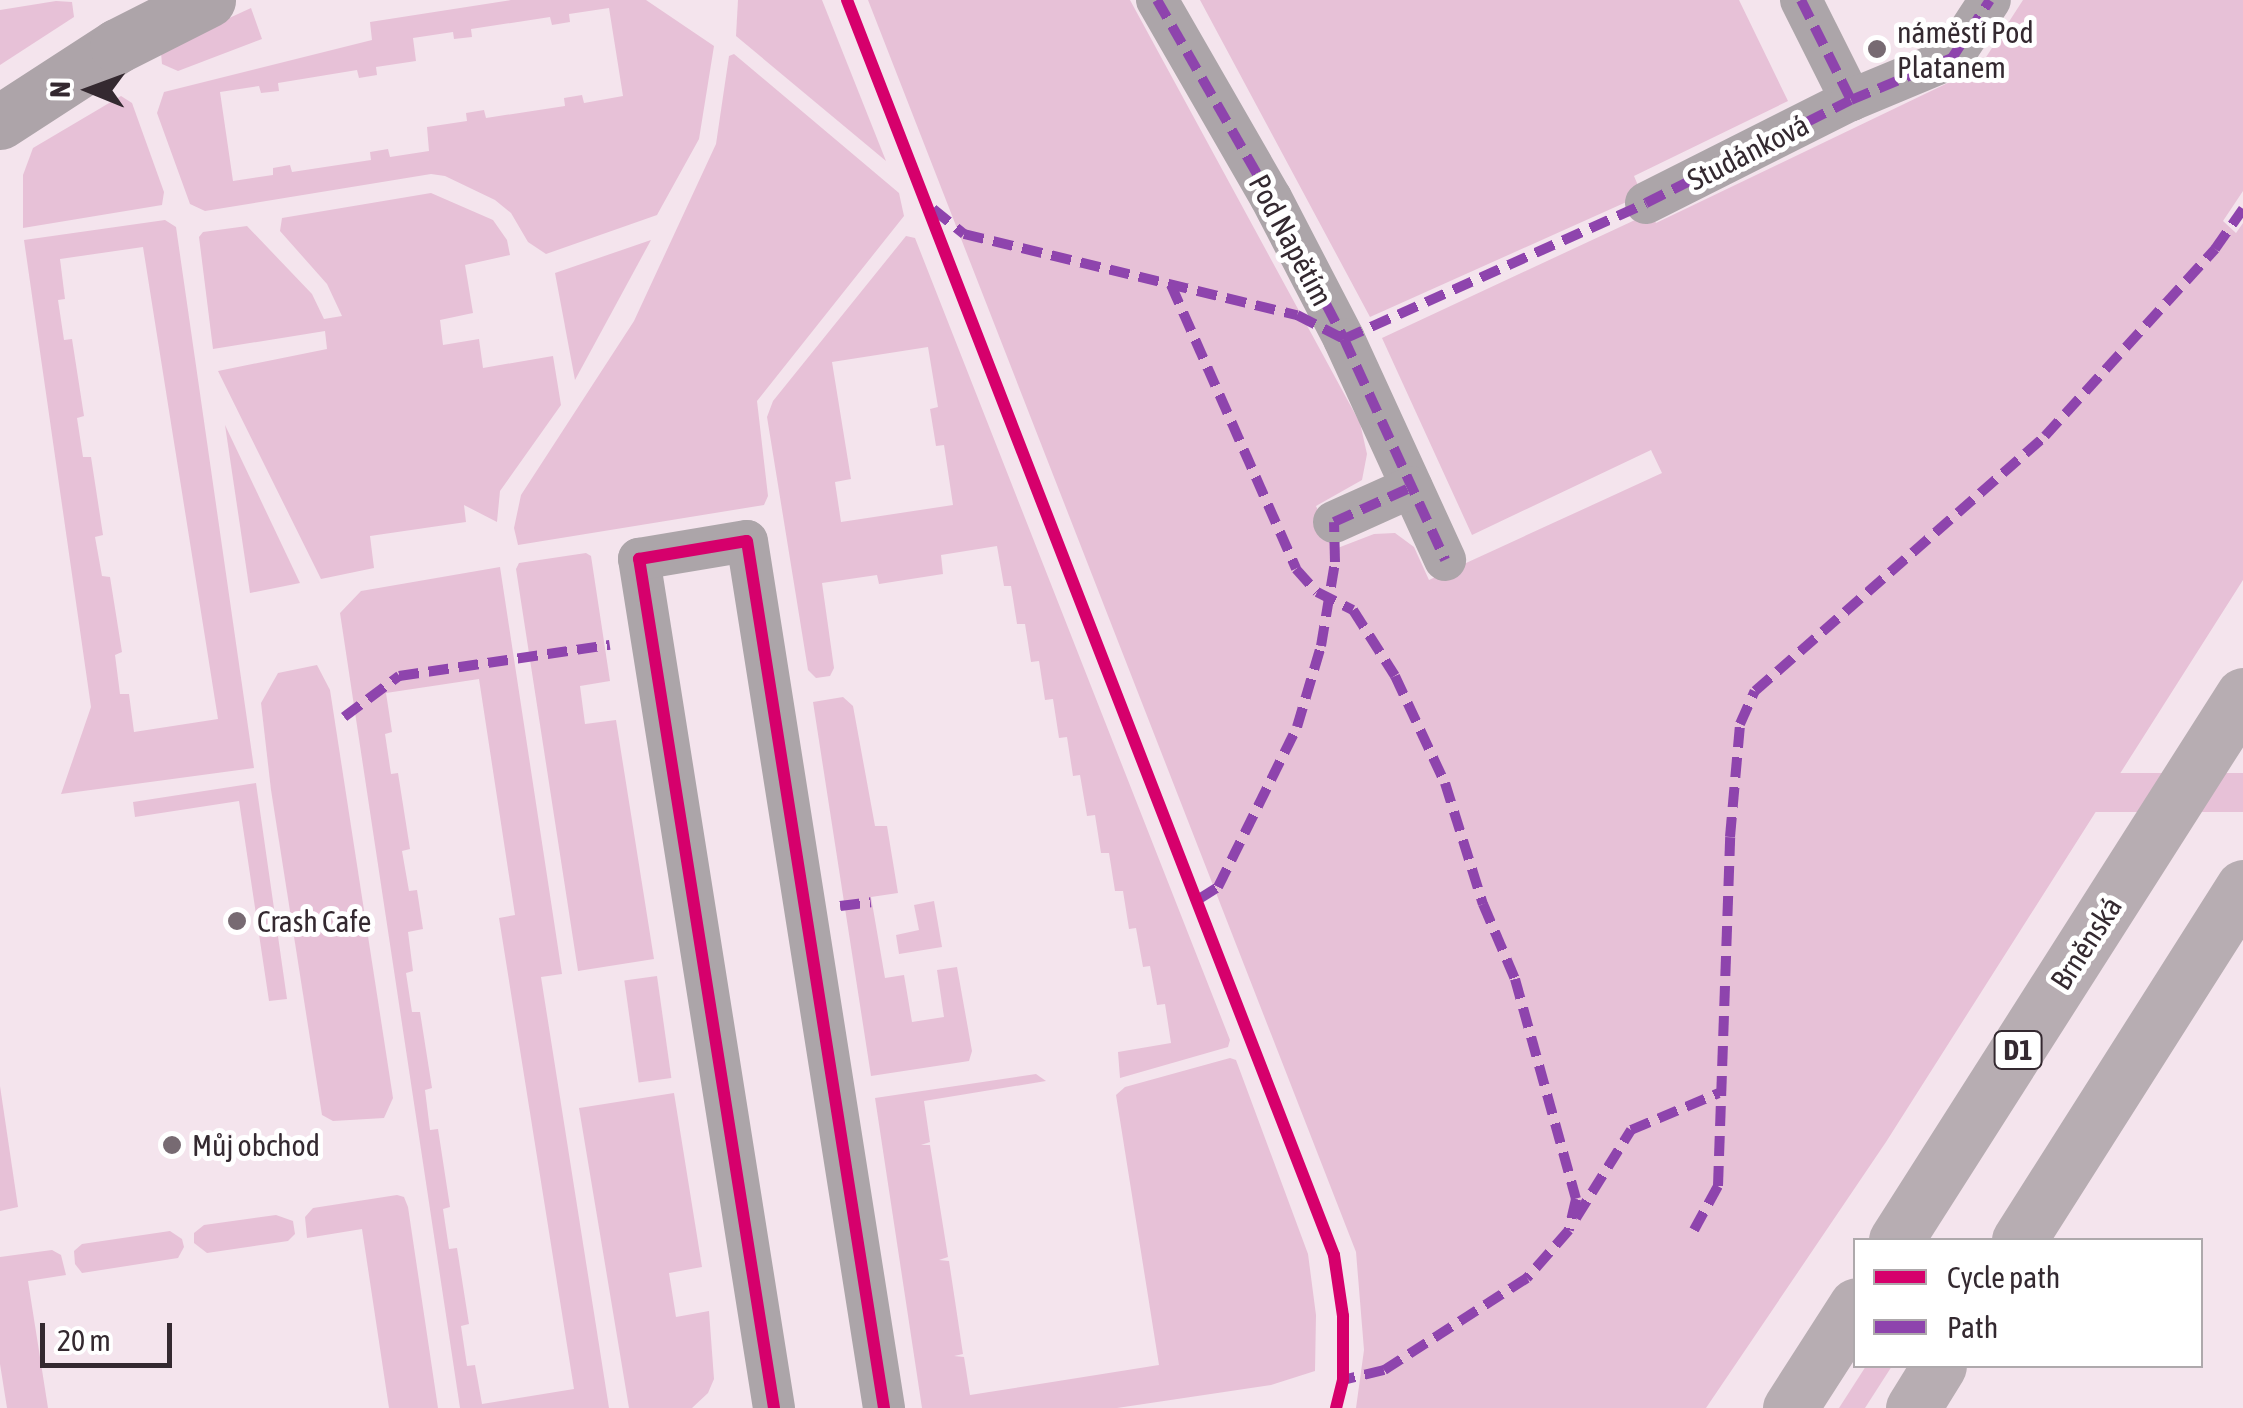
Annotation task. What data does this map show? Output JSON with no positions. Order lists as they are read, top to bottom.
{
  "streets": {
    "highway": ["Brněnská", "D1"],
    "street": ["Studánková", "Pod Napětím"]
  },
  "places": ["náměstí Pod Platanem", "Crash Cafe", "Můj obchod"],
  "legend": ["Cycle path", "Path"],
  "scale_bar": "20 m",
  "north": "left"
}
